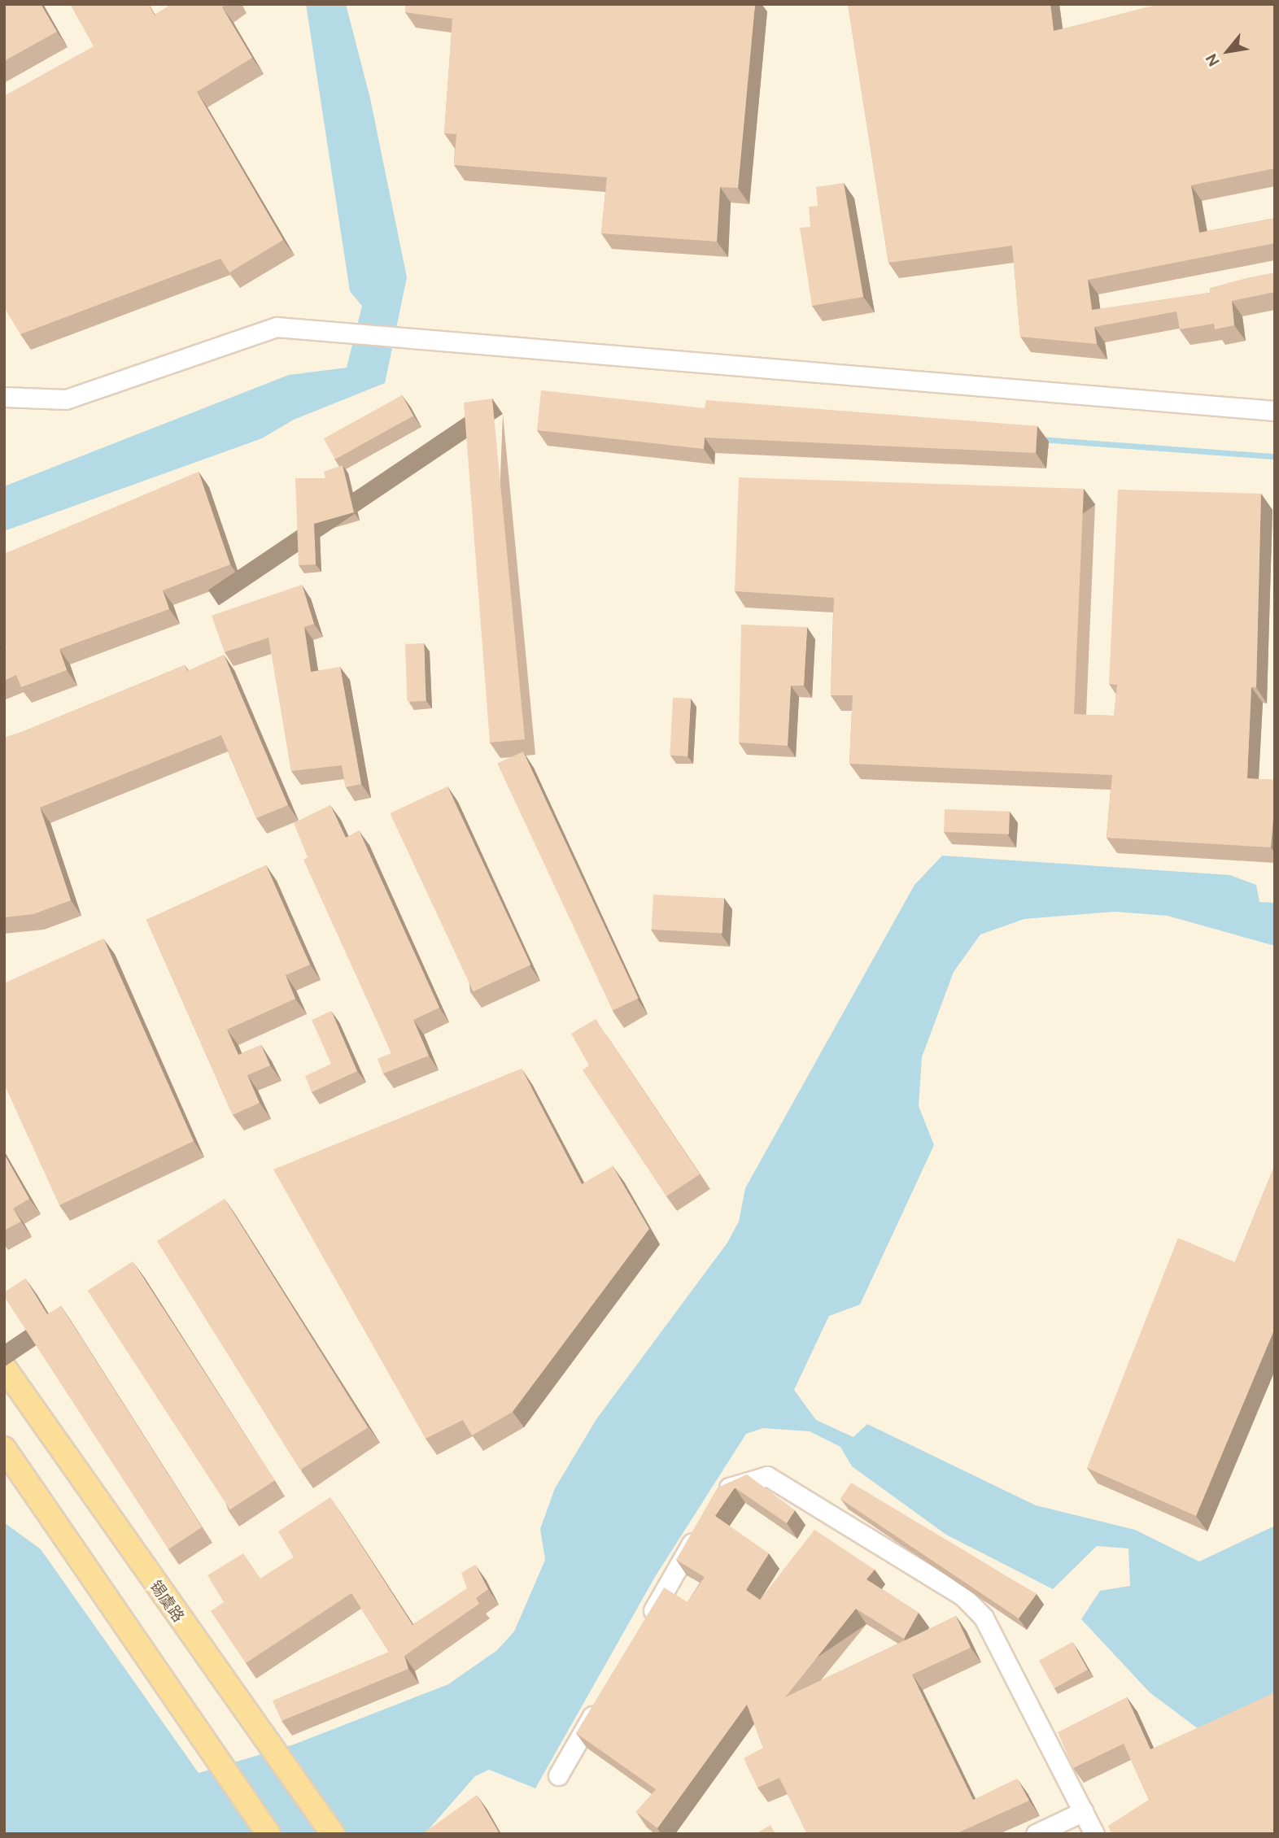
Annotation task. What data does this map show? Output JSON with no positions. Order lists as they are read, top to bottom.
{
  "streets": {
    "main road": ["锡虞路"]
  },
  "north": "bottom left"
}
